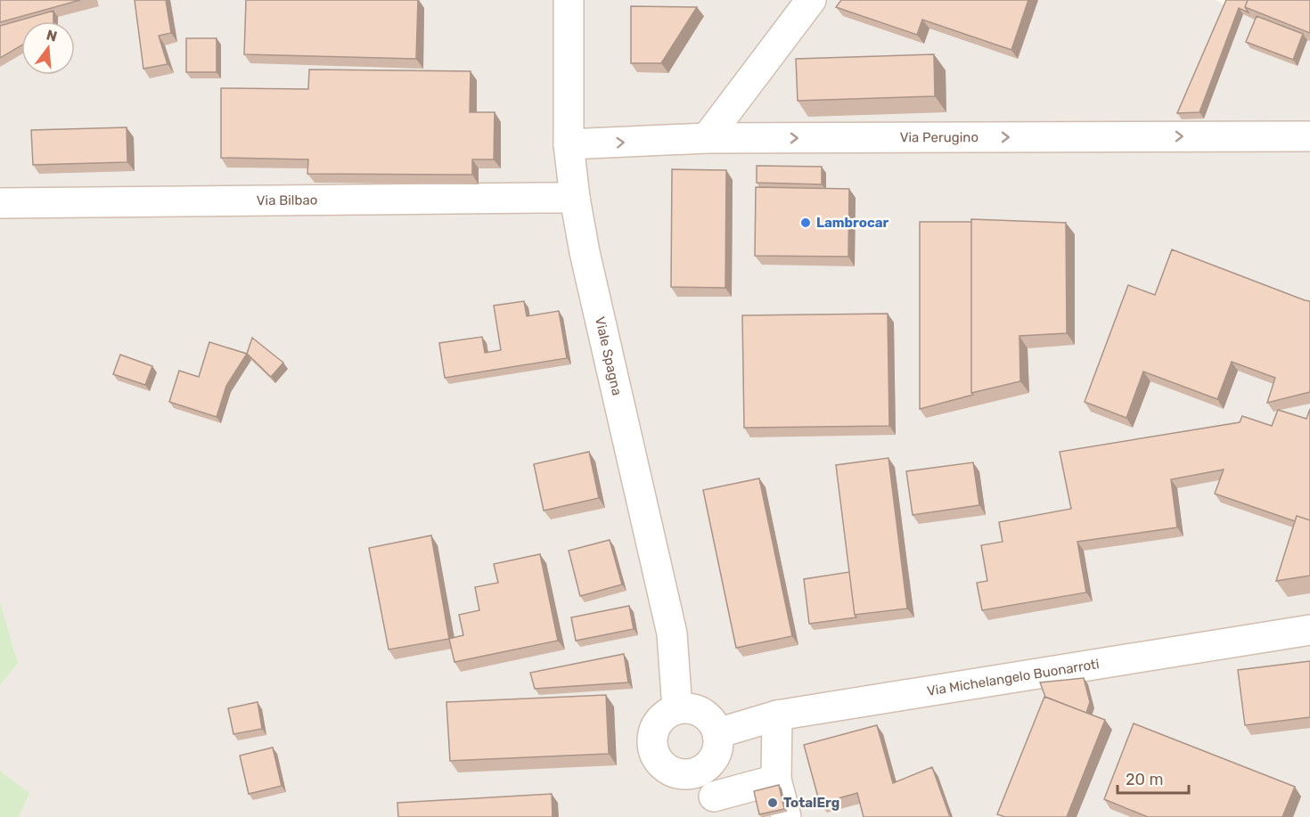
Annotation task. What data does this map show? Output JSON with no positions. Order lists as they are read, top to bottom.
{
  "streets": {
    "street": [
      "Via Perugino",
      "Via Bilbao",
      "Viale Spagna",
      "Via Michelangelo Buonarroti"
    ]
  },
  "crossings": [
    ["Via Perugino", "Viale Spagna"],
    ["Via Bilbao", "Viale Spagna"],
    ["Viale Spagna", "Via Michelangelo Buonarroti"]
  ],
  "one_way": ["Via Perugino"],
  "places": ["Lambrocar", "TotalErg"],
  "scale_bar": "20 m",
  "north": "top"
}
